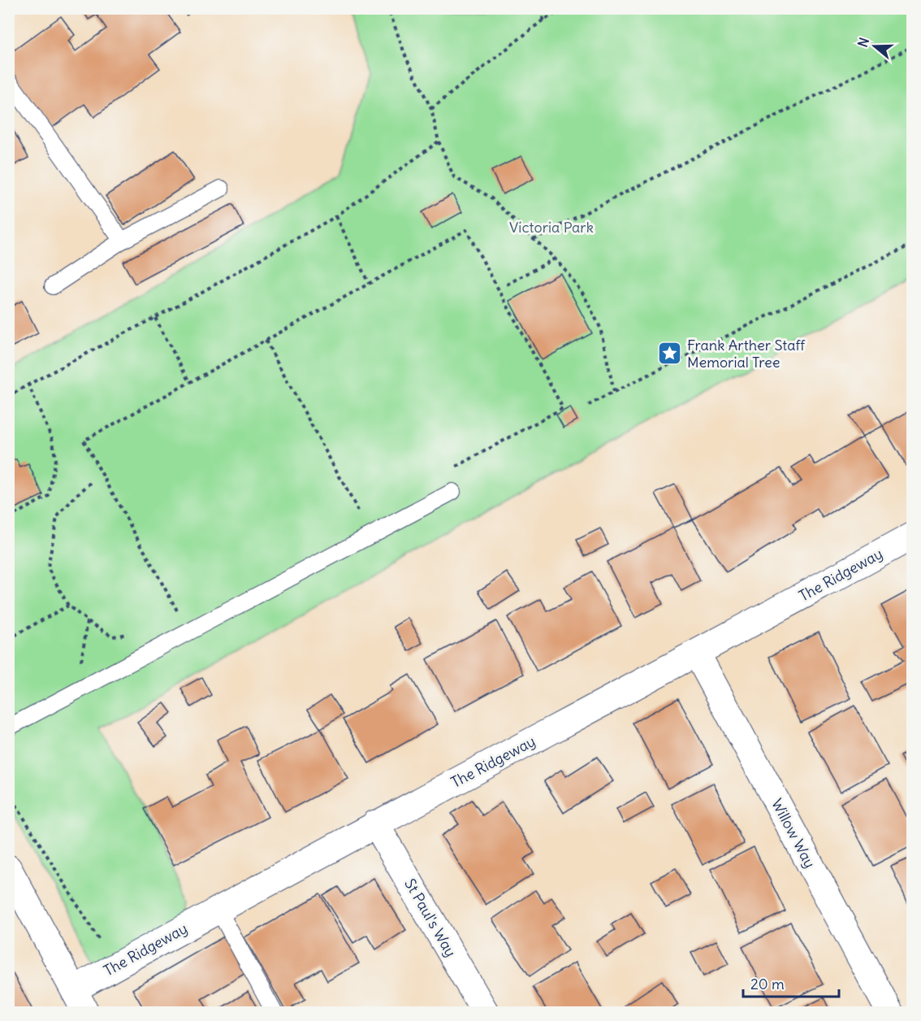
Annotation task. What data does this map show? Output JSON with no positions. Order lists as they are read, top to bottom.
{
  "streets": {
    "street": ["The Ridgeway", "Willow Way", "St Paul's Way"]
  },
  "crossings": [
    ["The Ridgeway", "Willow Way"],
    ["The Ridgeway", "St Paul's Way"]
  ],
  "parks": ["Victoria Park"],
  "places": {
    "place": ["Frank Arther Staff Memorial Tree"]
  },
  "scale_bar": "20 m",
  "north": "left"
}
